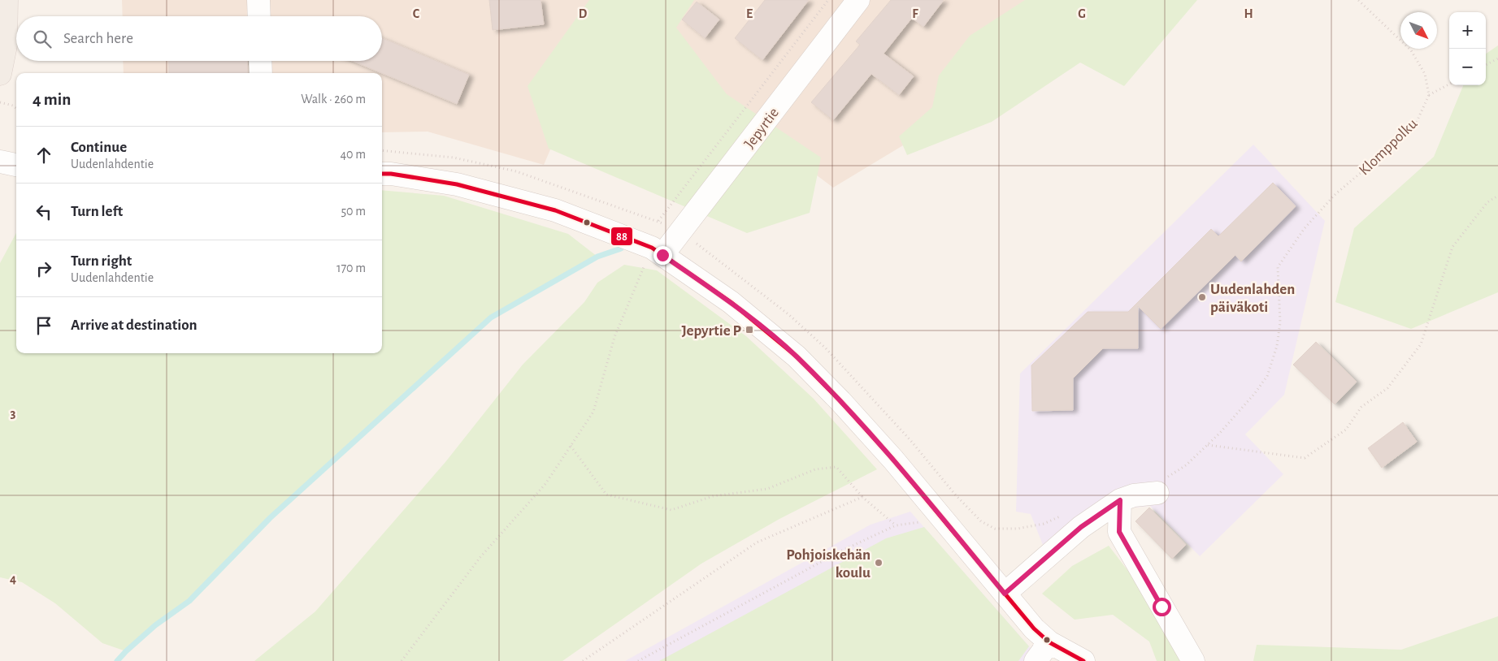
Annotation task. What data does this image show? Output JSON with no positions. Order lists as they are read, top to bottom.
{
  "streets": {
    "street": ["Jepyrtie"],
    "path": ["Klomppolku"]
  },
  "places": {
    "other": ["Uudenlahden päiväkoti", "Pohjoiskehän koulu"],
    "transit": ["Jepyrtie P"]
  },
  "lines": ["transit line 88"],
  "north": "bottom right",
  "page": {
    "map_buttons": ["+", "−"],
    "search": "Search here",
    "heading": ["4 min", "Walk · 260 m"],
    "list": [
      ["Continue", "Uudenlahdentie", "40 m"],
      ["Turn left", "50 m"],
      ["Turn right", "Uudenlahdentie", "170 m"],
      "Arrive at destination"
    ]
  },
  "grid": {
    "columns": [
      "C",
      "D",
      "E",
      "F",
      "G",
      "H"
    ],
    "rows": ["3", "4"]
  }
}
